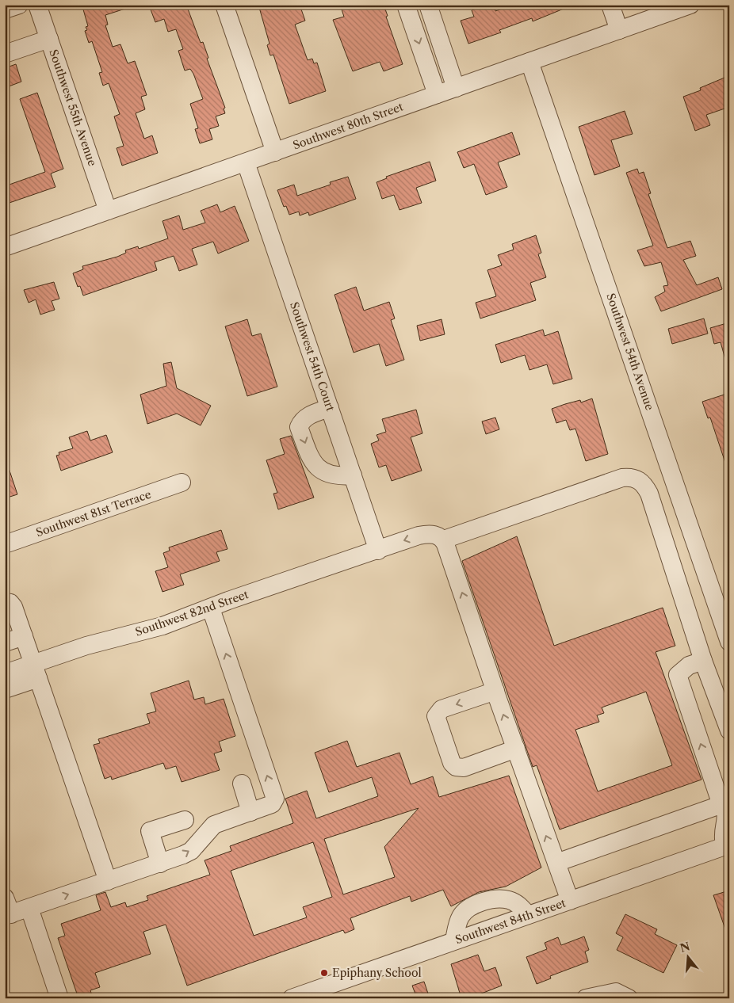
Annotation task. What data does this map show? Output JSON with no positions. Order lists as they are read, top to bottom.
{
  "streets": {
    "street": [
      "Southwest 55th Avenue",
      "Southwest 80th Street",
      "Southwest 54th Avenue",
      "Southwest 54th Court",
      "Southwest 81st Terrace",
      "Southwest 82nd Street",
      "Southwest 84th Street"
    ]
  },
  "crossings": [
    ["Southwest 55th Avenue", "Southwest 80th Street"],
    ["Southwest 80th Street", "Southwest 54th Avenue"],
    ["Southwest 80th Street", "Southwest 54th Court"],
    ["Southwest 54th Court", "Southwest 82nd Street"]
  ],
  "places": ["Epiphany School"],
  "north": "top"
}
